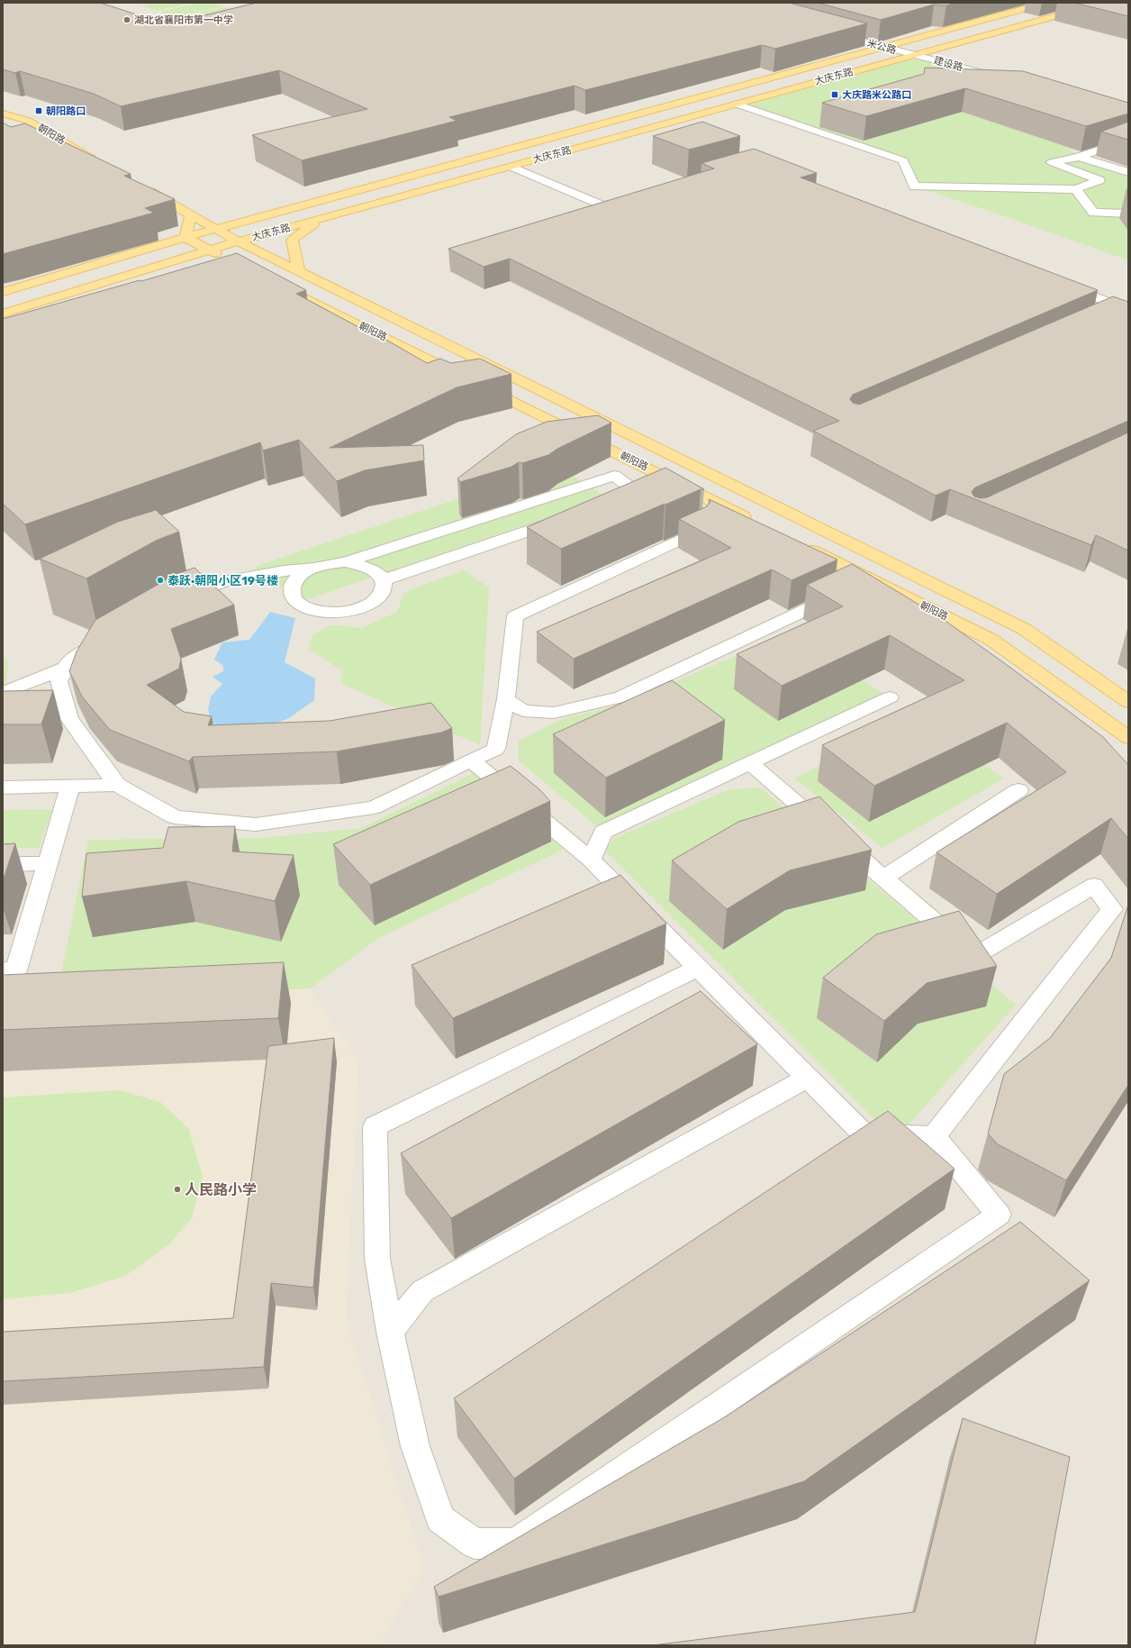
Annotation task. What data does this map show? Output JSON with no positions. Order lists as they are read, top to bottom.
{
  "streets": {
    "main road": ["大庆东路", "朝阳路"],
    "street": ["米公路", "建设路"]
  },
  "crossings": [
    ["米公路", "建设路"],
    ["米公路", "大庆东路"],
    ["建设路", "大庆东路"],
    ["大庆东路", "朝阳路"]
  ],
  "places": {
    "other": ["湖北省襄阳市第一中学", "泰跃·朝阳小区19号楼", "人民路小学"],
    "transit": ["大庆路米公路口", "朝阳路口"]
  }
}
